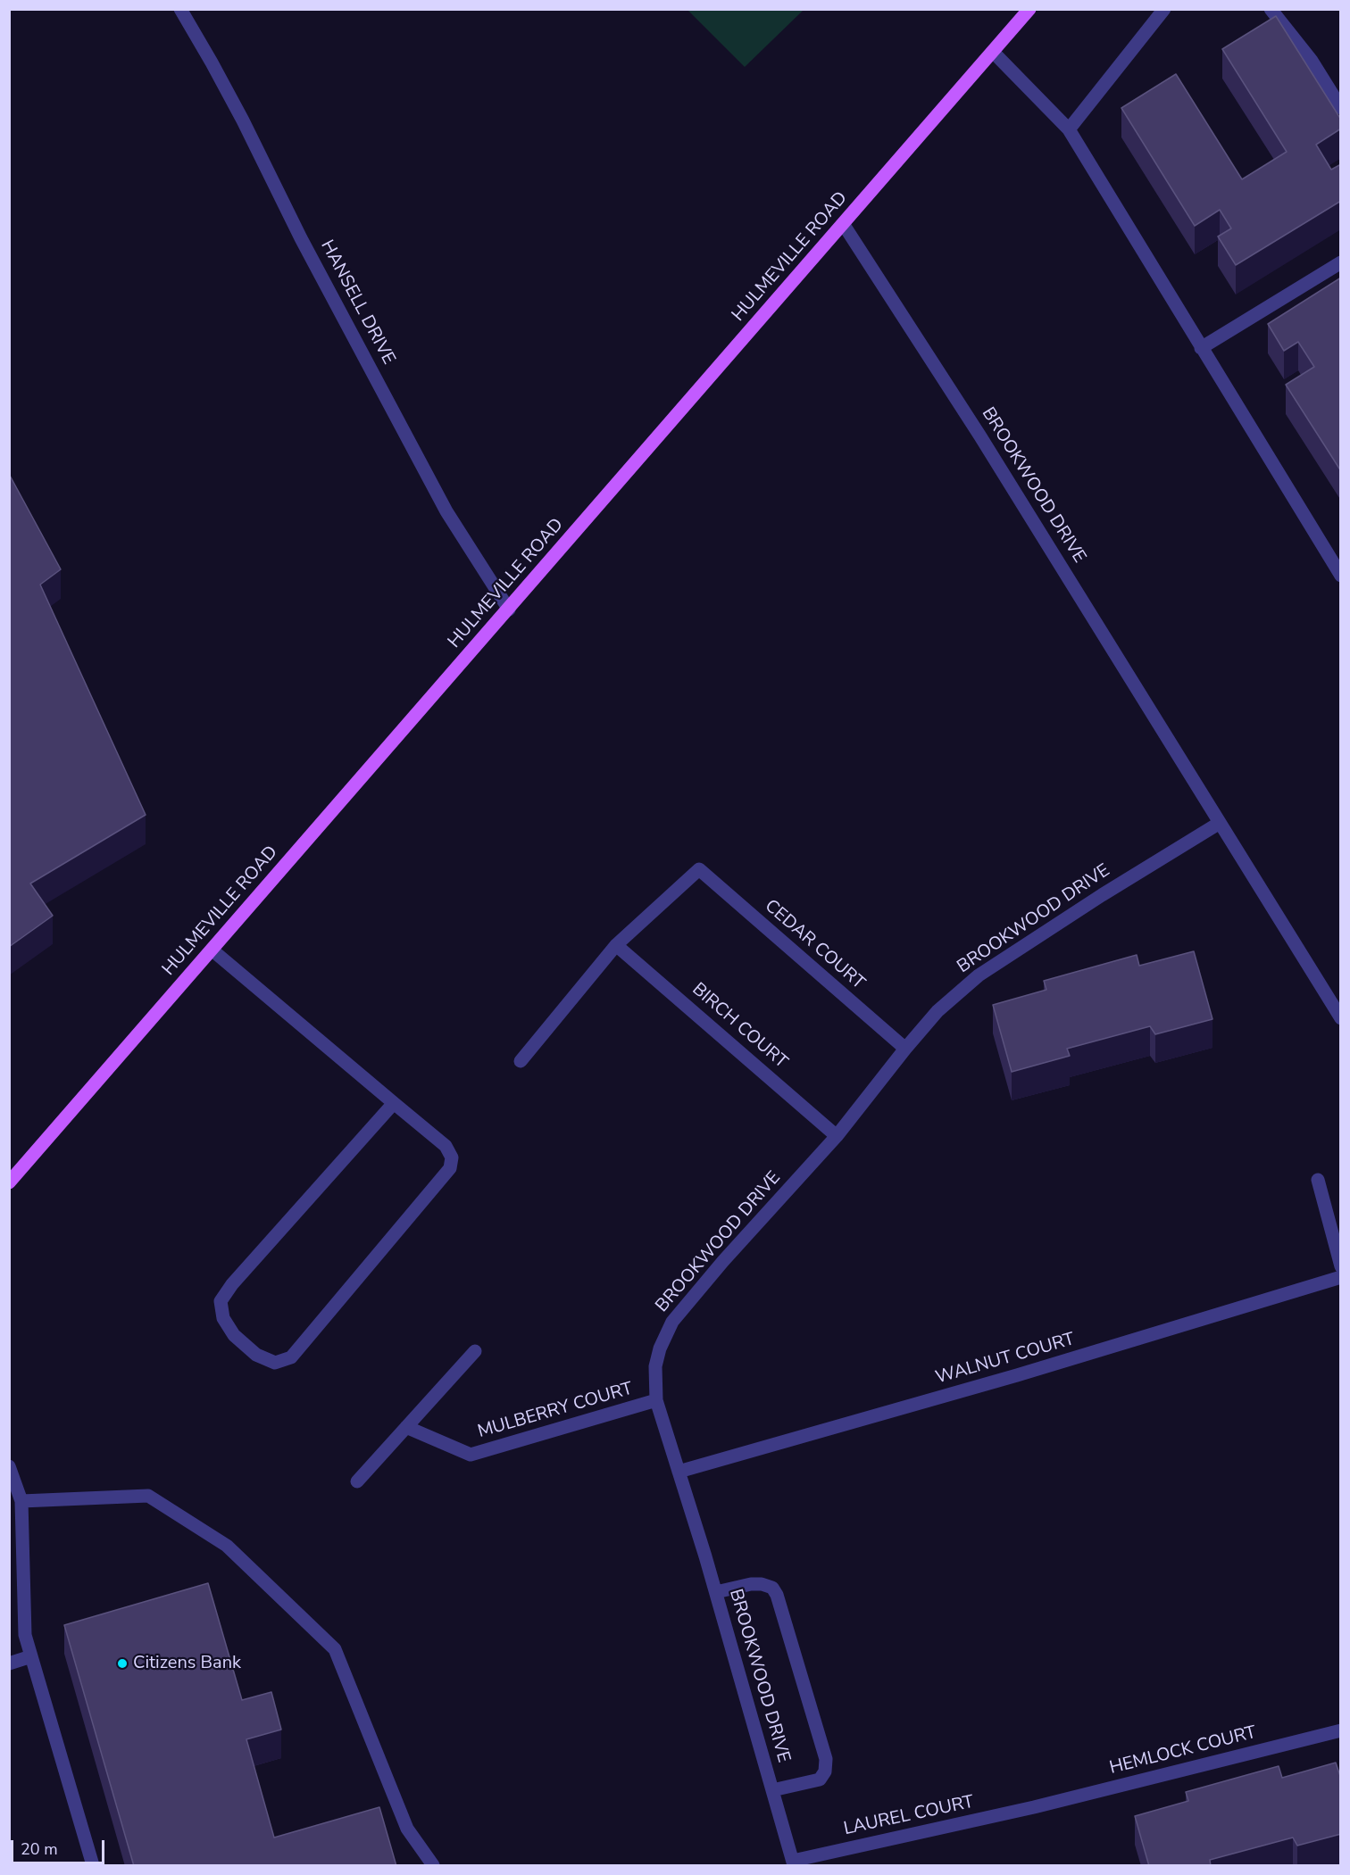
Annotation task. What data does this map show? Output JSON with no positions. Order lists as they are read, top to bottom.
{
  "streets": {
    "main road": ["HULMEVILLE ROAD"],
    "street": [
      "HANSELL DRIVE",
      "BROOKWOOD DRIVE",
      "CEDAR COURT",
      "BIRCH COURT",
      "WALNUT COURT",
      "MULBERRY COURT",
      "HEMLOCK COURT",
      "LAUREL COURT"
    ]
  },
  "crossings": [
    ["HULMEVILLE ROAD", "HANSELL DRIVE"],
    ["HULMEVILLE ROAD", "BROOKWOOD DRIVE"],
    ["BROOKWOOD DRIVE", "CEDAR COURT"],
    ["BROOKWOOD DRIVE", "BIRCH COURT"],
    ["BROOKWOOD DRIVE", "WALNUT COURT"],
    ["BROOKWOOD DRIVE", "MULBERRY COURT"],
    ["BROOKWOOD DRIVE", "LAUREL COURT"],
    ["CEDAR COURT", "BIRCH COURT"],
    ["HEMLOCK COURT", "LAUREL COURT"]
  ],
  "places": ["Citizens Bank"],
  "scale_bar": "20 m"
}
